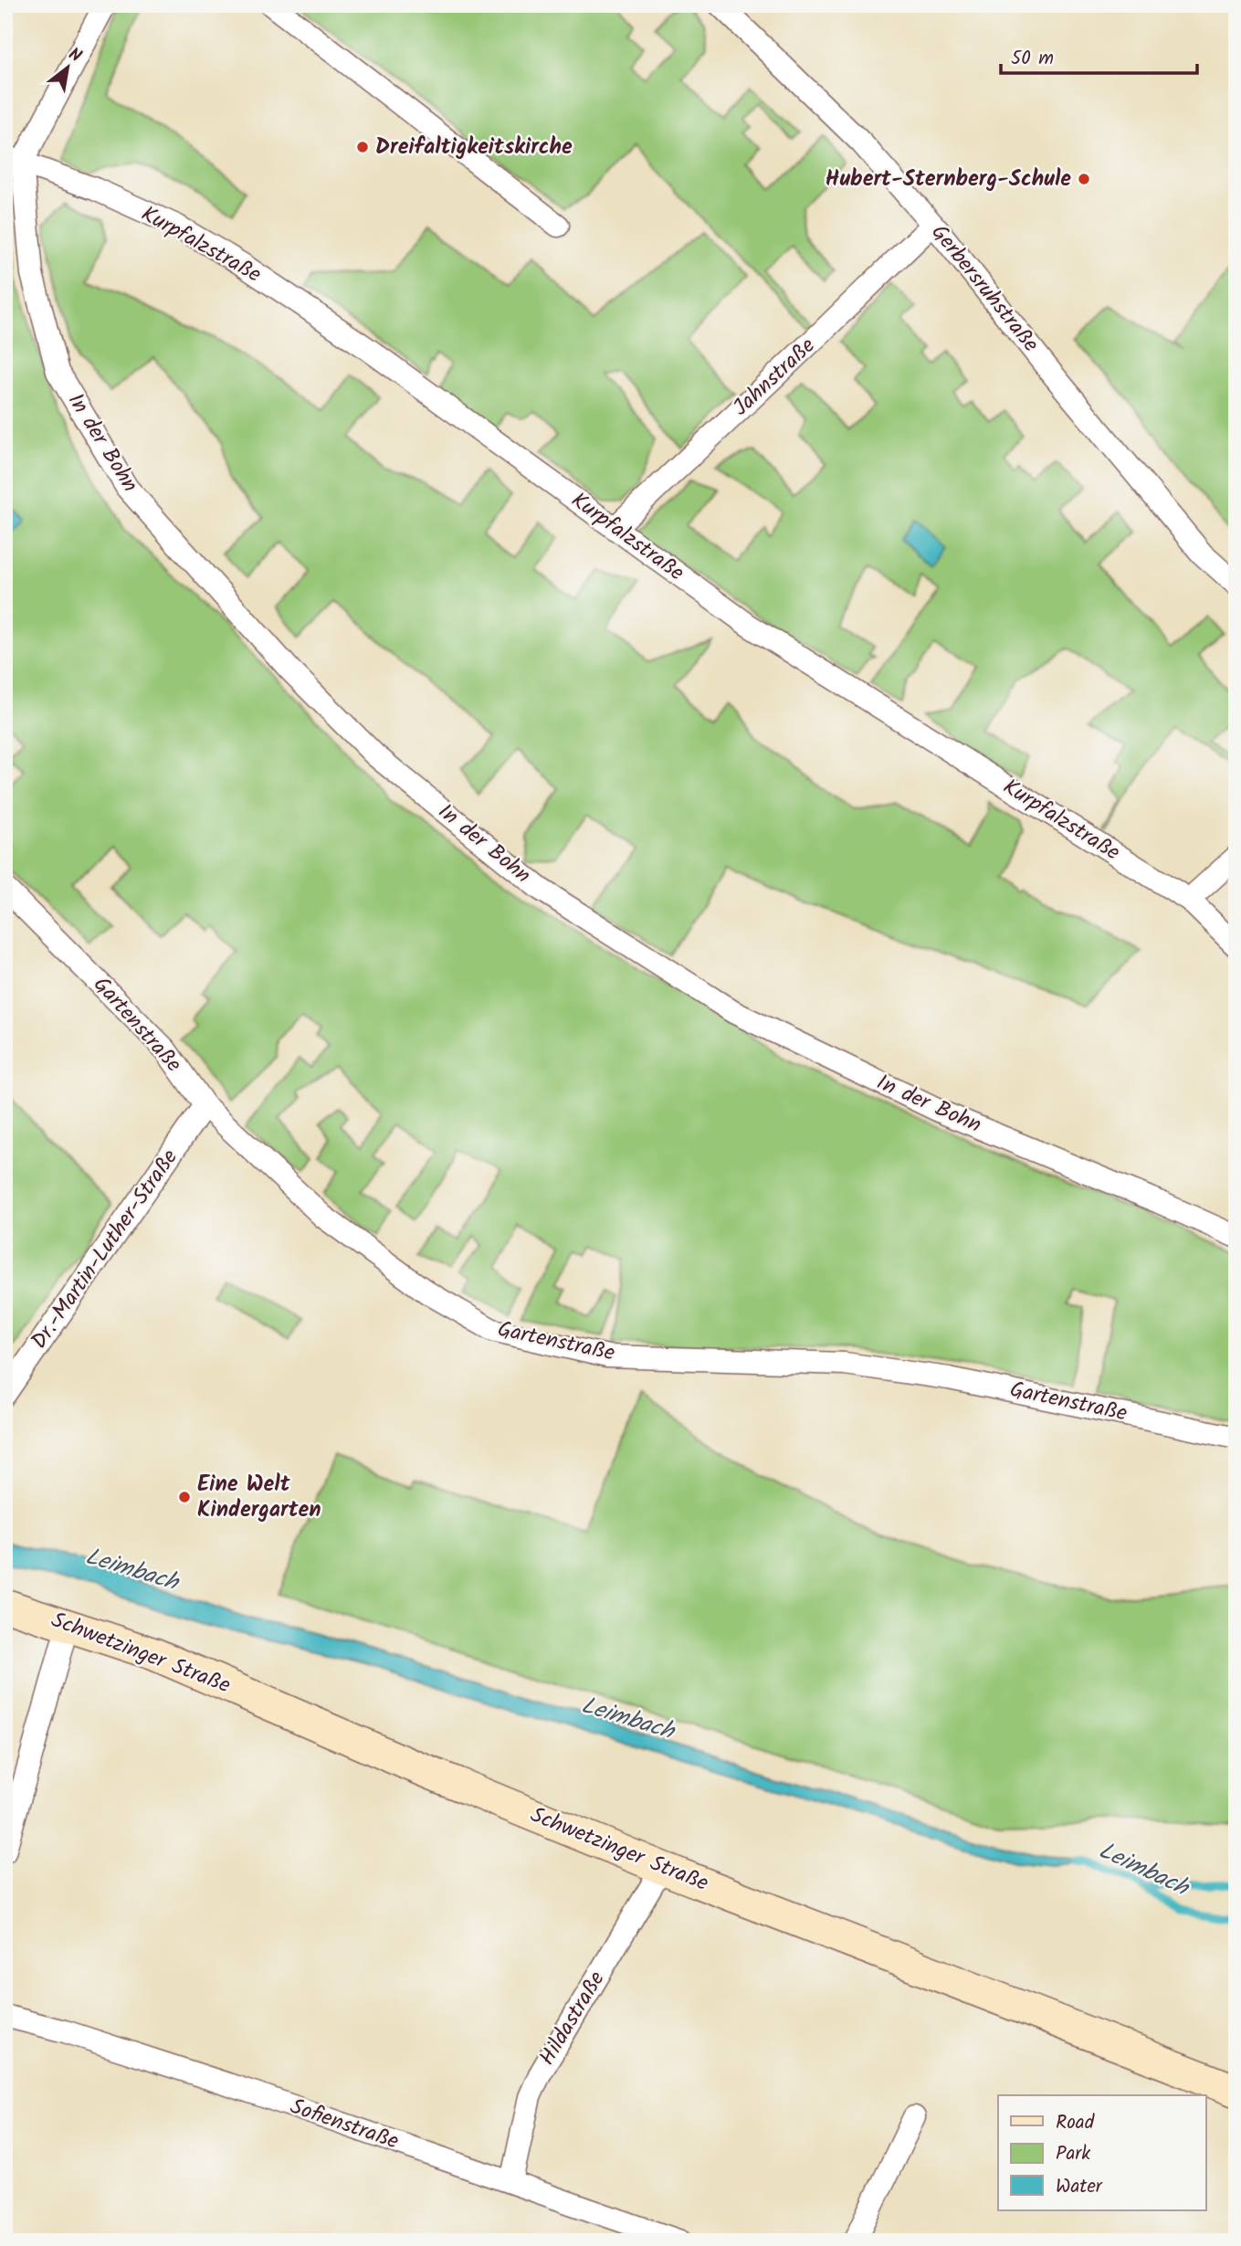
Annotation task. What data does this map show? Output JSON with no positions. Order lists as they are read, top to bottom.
{
  "streets": {
    "street": [
      "Kurpfalzstraße",
      "Gerbersruhstraße",
      "Jahnstraße",
      "In der Bohn",
      "Gartenstraße",
      "Dr.-Martin-Luther-Straße",
      "Schwetzinger Straße",
      "Hildastraße",
      "Sofienstraße"
    ]
  },
  "crossings": [
    ["Kurpfalzstraße", "Jahnstraße"],
    ["Kurpfalzstraße", "In der Bohn"],
    ["Gerbersruhstraße", "Jahnstraße"],
    ["Gartenstraße", "Dr.-Martin-Luther-Straße"],
    ["Schwetzinger Straße", "Hildastraße"],
    ["Hildastraße", "Sofienstraße"]
  ],
  "water": ["Leimbach"],
  "places": ["Dreifaltigkeitskirche", "Hubert-Sternberg-Schule", "Eine Welt Kindergarten"],
  "legend": ["Road", "Park", "Water"],
  "scale_bar": "50 m",
  "north": "top right"
}
